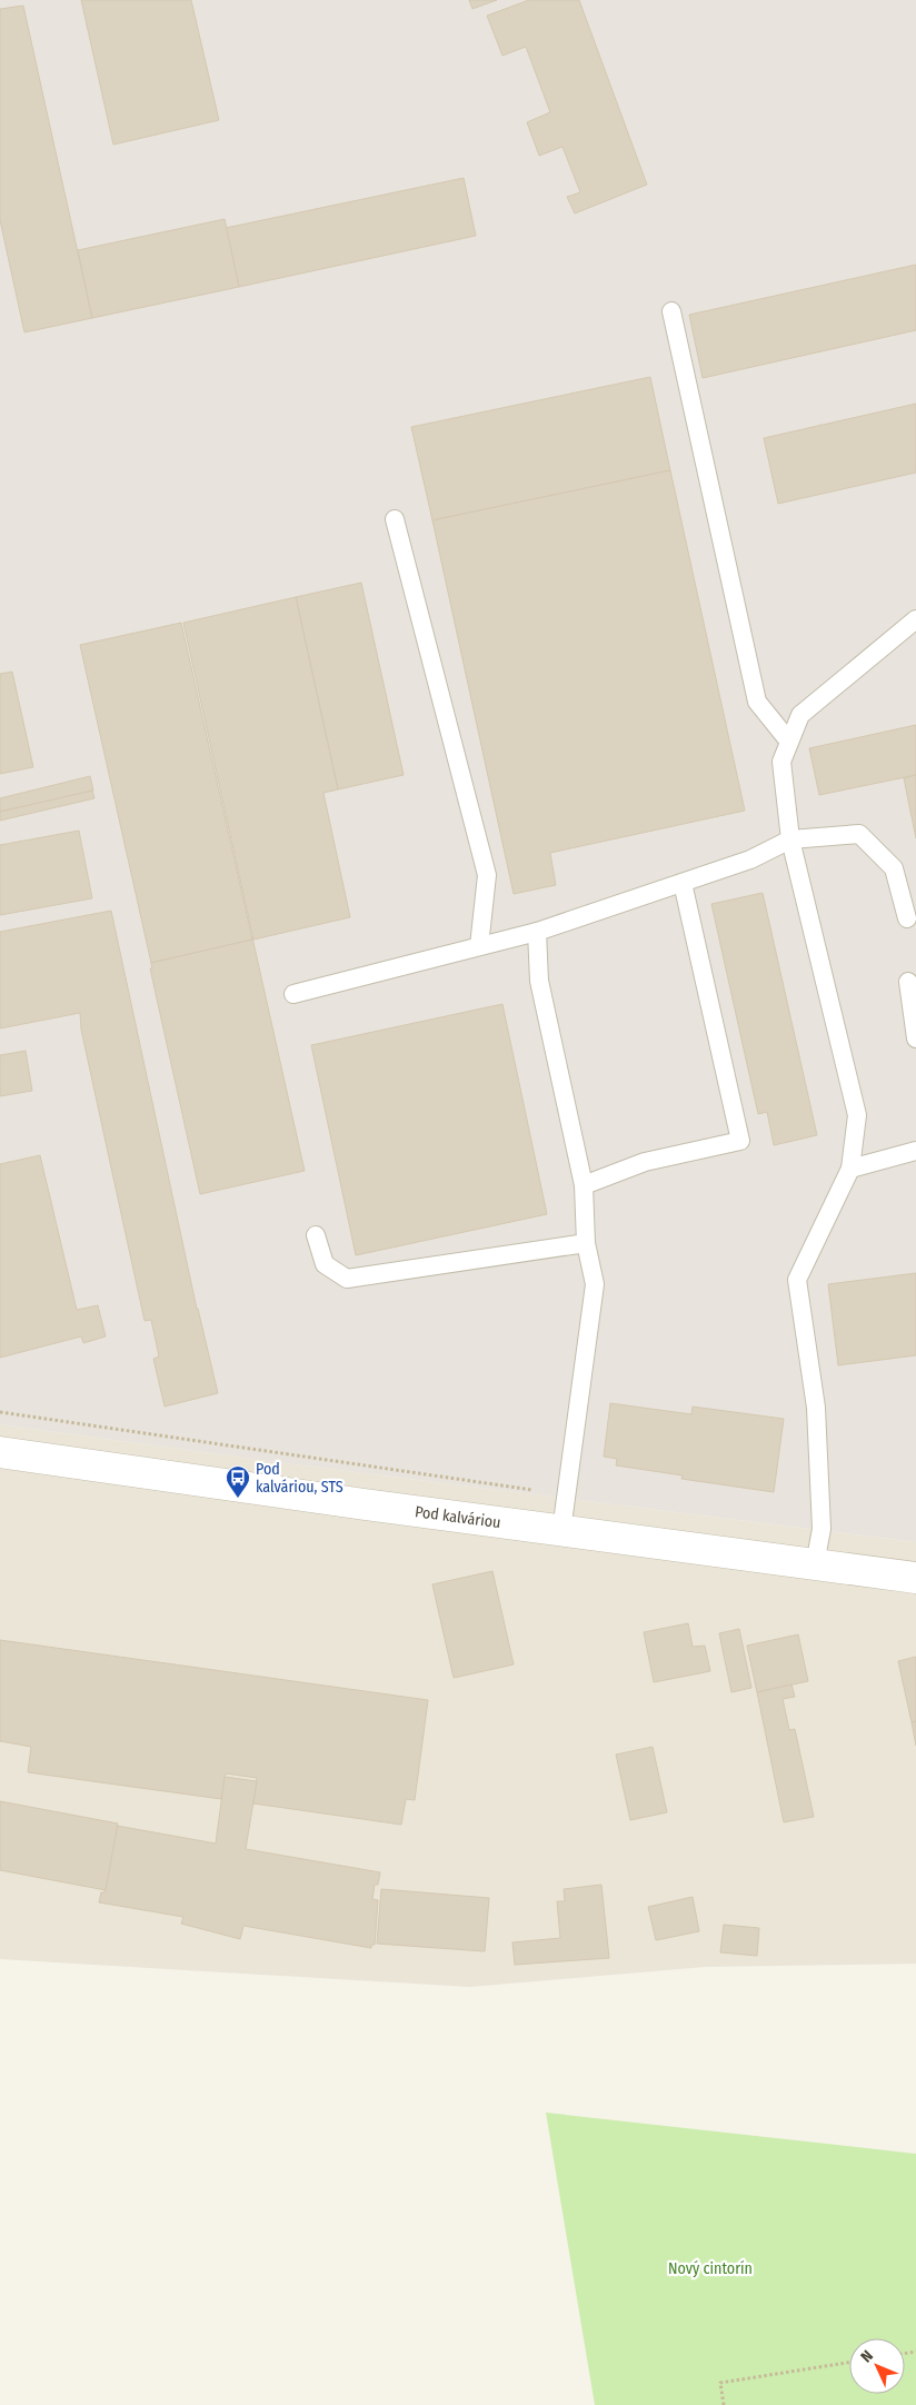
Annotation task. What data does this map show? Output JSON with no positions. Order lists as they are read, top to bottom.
{
  "streets": {
    "street": ["Pod kalváriou"]
  },
  "parks": ["Nový cintorín"],
  "places": {
    "bus stop": ["Pod kalváriou, STS"]
  },
  "north": "top left"
}
